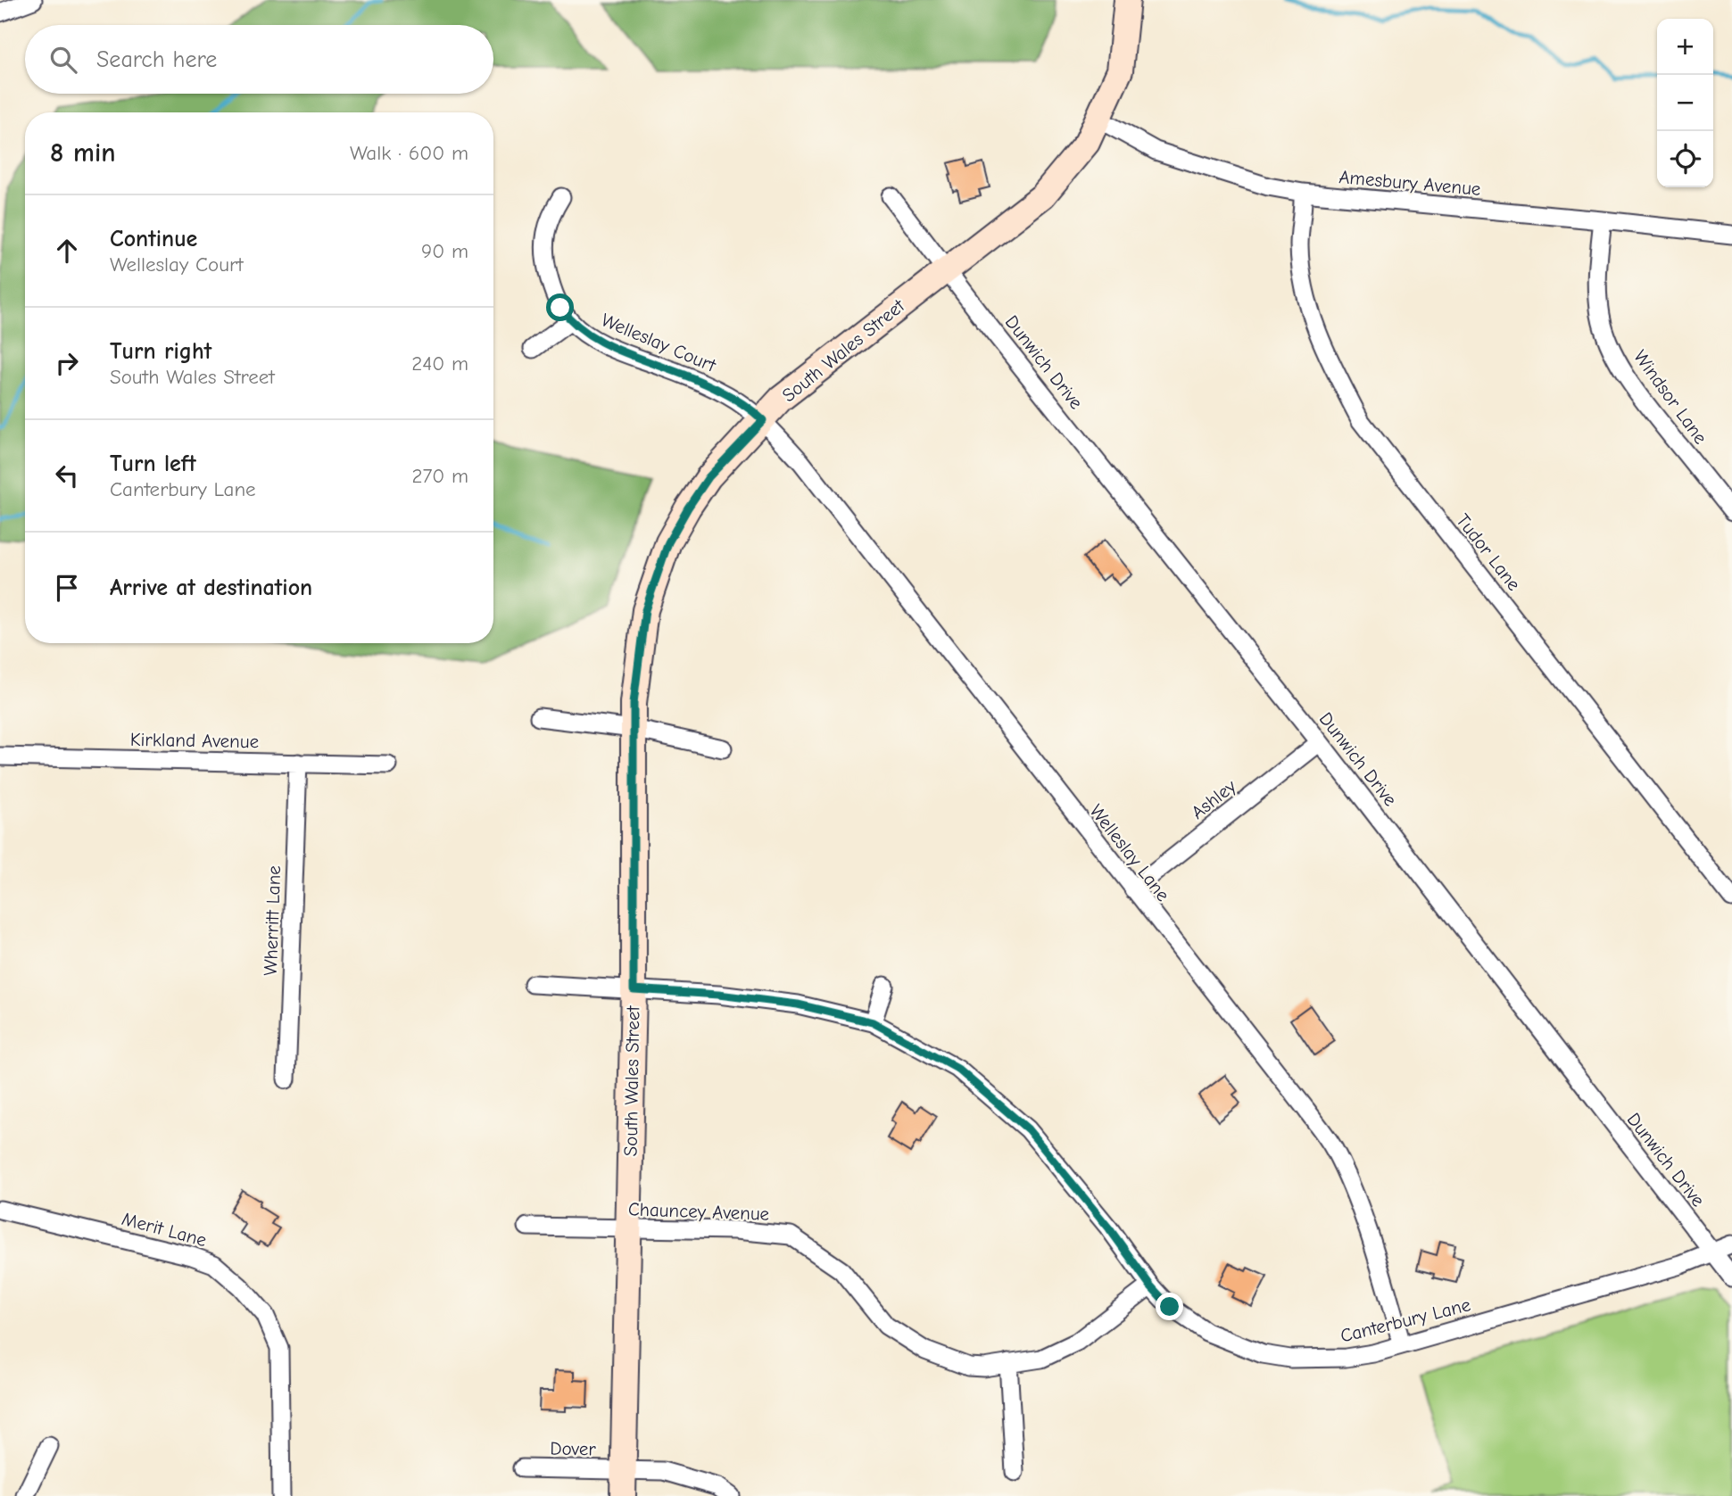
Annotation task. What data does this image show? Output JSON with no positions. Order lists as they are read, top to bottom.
{
  "streets": {
    "street": [
      "Amesbury Avenue",
      "Welleslay Court",
      "South Wales Street",
      "Dunwich Drive",
      "Windsor Lane",
      "Tudor Lane",
      "Kirkland Avenue",
      "Ashley",
      "Welleslay Lane",
      "Wherritt Lane",
      "Chauncey Avenue",
      "Merit Lane",
      "Canterbury Lane",
      "Dover"
    ]
  },
  "crossings": [
    ["Amesbury Avenue", "South Wales Street"],
    ["Amesbury Avenue", "Windsor Lane"],
    ["Amesbury Avenue", "Tudor Lane"],
    ["Welleslay Court", "South Wales Street"],
    ["Welleslay Court", "Welleslay Lane"],
    ["South Wales Street", "Dunwich Drive"],
    ["South Wales Street", "Welleslay Lane"],
    ["South Wales Street", "Chauncey Avenue"],
    ["South Wales Street", "Canterbury Lane"],
    ["South Wales Street", "Dover"],
    ["Dunwich Drive", "Ashley"],
    ["Dunwich Drive", "Canterbury Lane"],
    ["Kirkland Avenue", "Wherritt Lane"],
    ["Ashley", "Welleslay Lane"],
    ["Welleslay Lane", "Canterbury Lane"],
    ["Chauncey Avenue", "Canterbury Lane"]
  ],
  "page": {
    "map_buttons": ["+", "−"],
    "search": "Search here",
    "heading": ["8 min", "Walk · 600 m"],
    "list": [
      ["Continue", "Welleslay Court", "90 m"],
      ["Turn right", "South Wales Street", "240 m"],
      ["Turn left", "Canterbury Lane", "270 m"],
      "Arrive at destination"
    ]
  }
}
